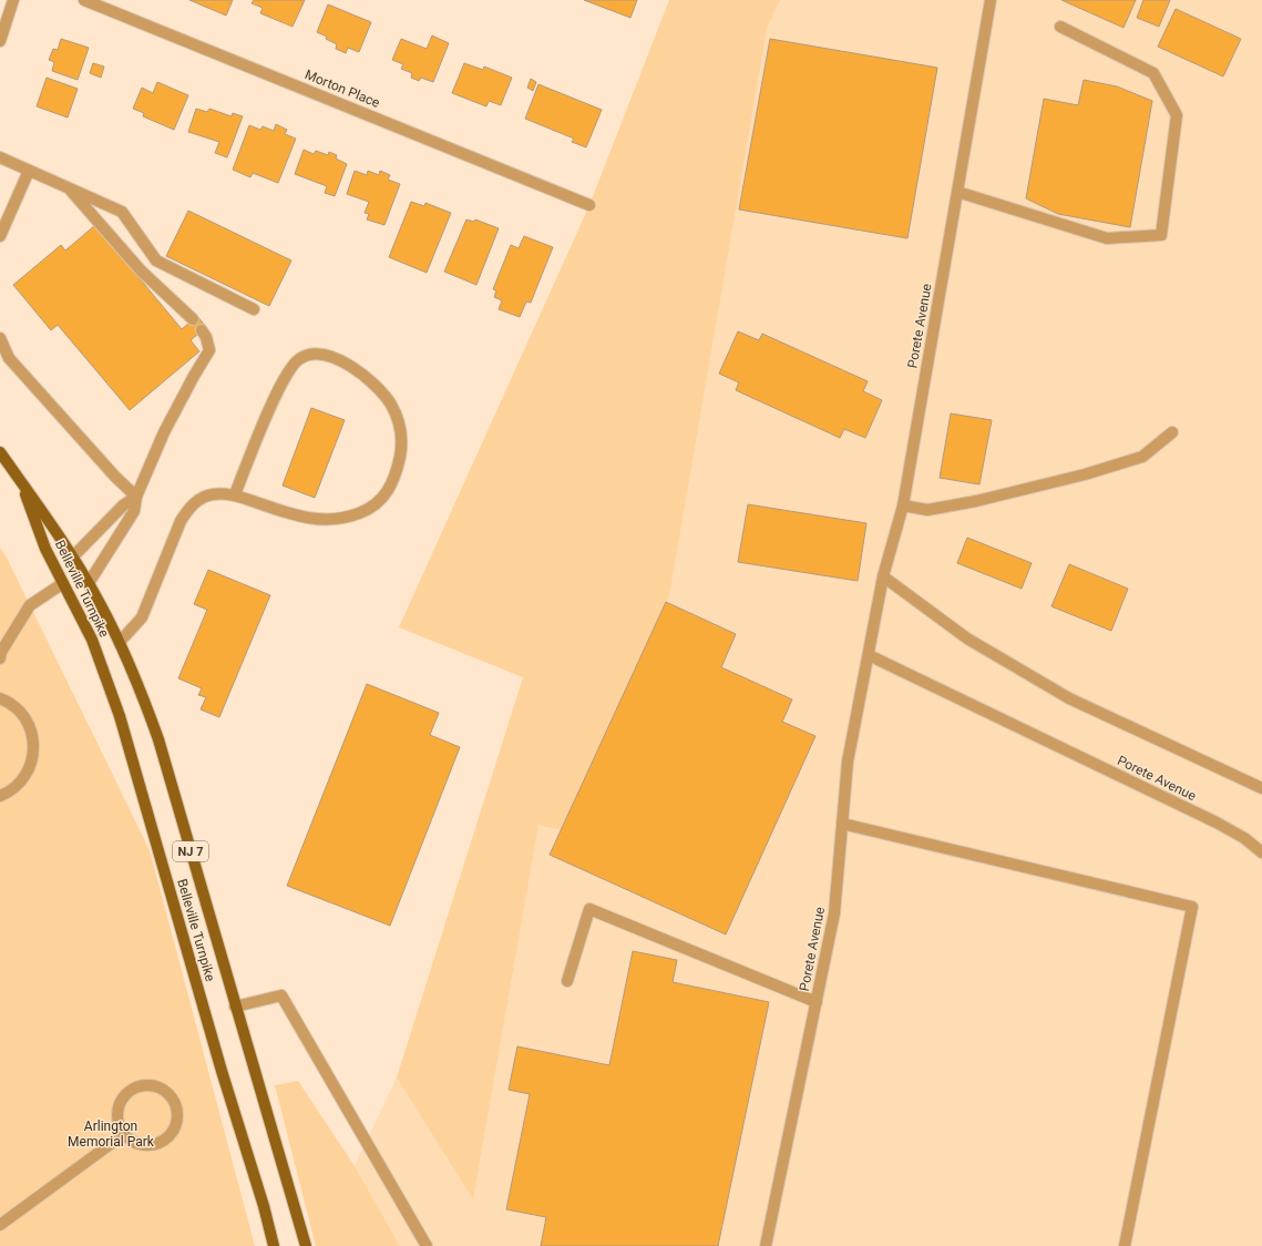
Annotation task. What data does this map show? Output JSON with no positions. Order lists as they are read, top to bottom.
{
  "streets": {
    "main road": ["Belleville Turnpike", "NJ 7"],
    "street": ["Morton Place", "Porete Avenue"]
  },
  "parks": ["Arlington Memorial Park"]
}
